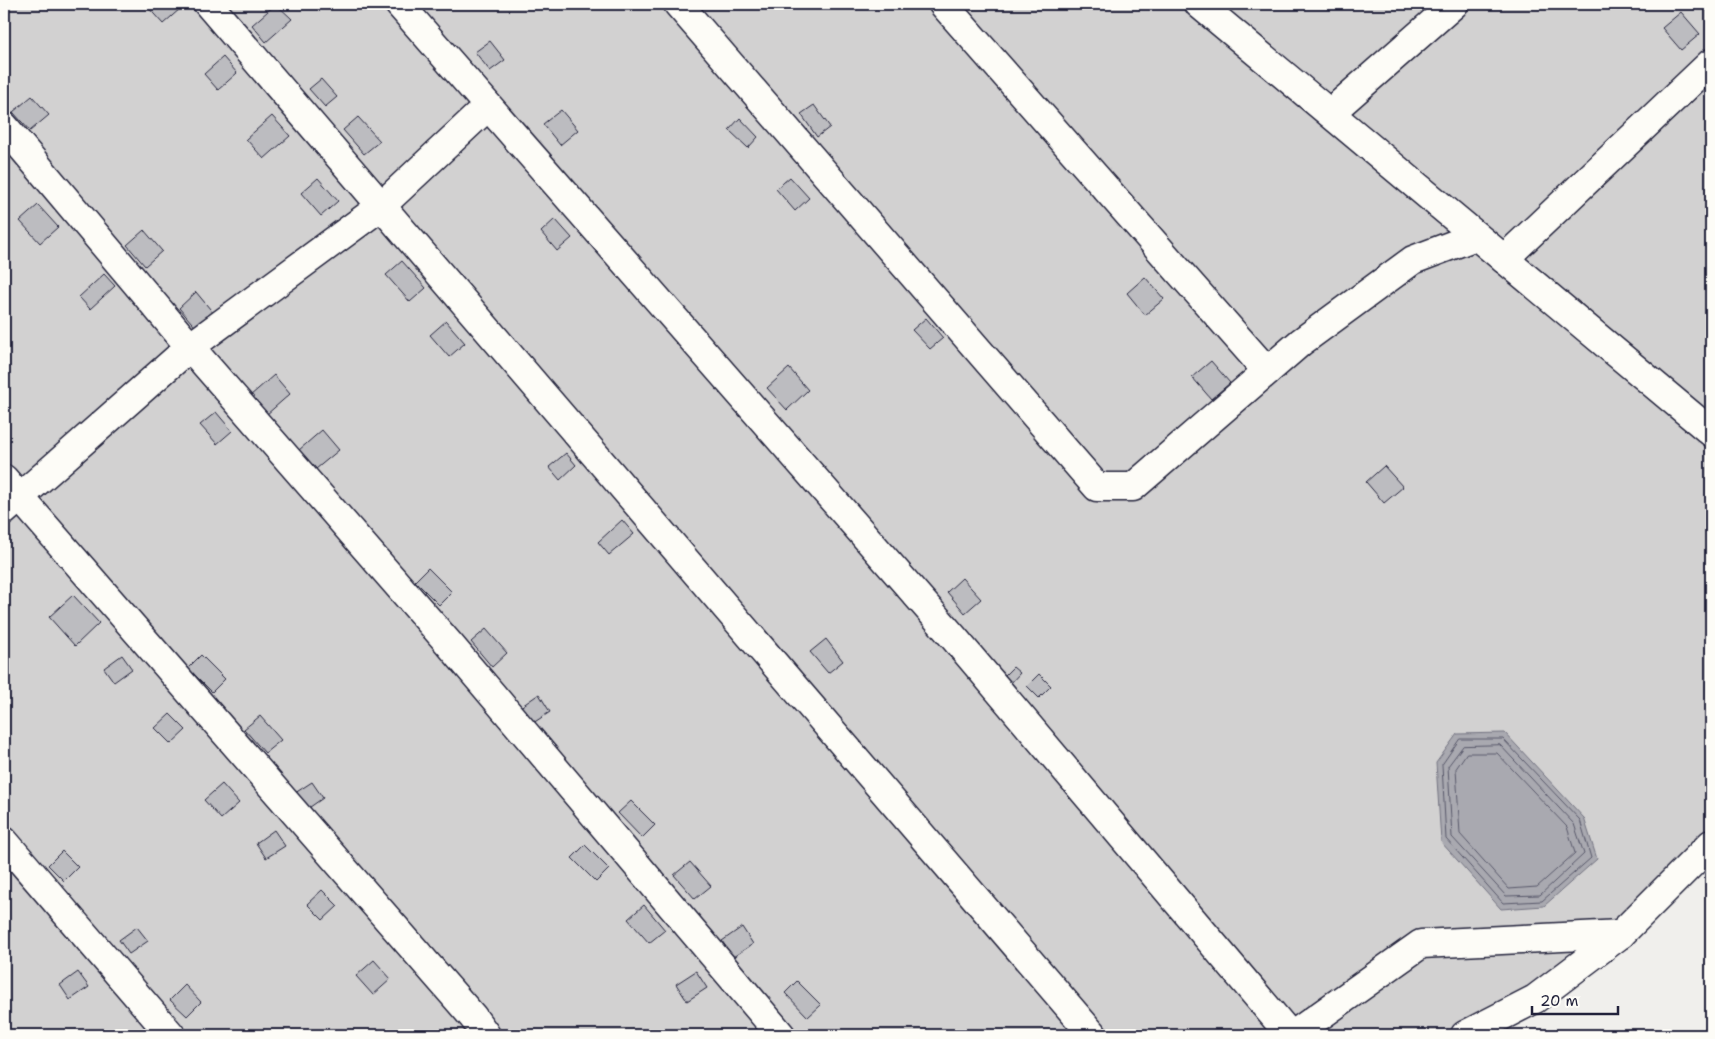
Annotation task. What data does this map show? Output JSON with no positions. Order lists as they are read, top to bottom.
{
  "scale_bar": "20 m"
}
